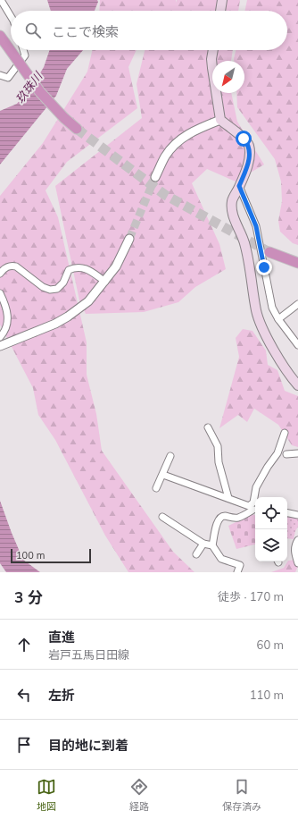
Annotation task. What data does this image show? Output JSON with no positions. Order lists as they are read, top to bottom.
{
  "water": ["玖珠川"],
  "scale_bar": "100 m",
  "north": "bottom left",
  "page": {
    "search": "ここで検索",
    "scale": "100 m",
    "heading": ["3 分", "徒歩 · 170 m"],
    "list": [
      ["直進", "岩戸五馬日田線", "60 m"],
      ["左折", "110 m"],
      "目的地に到着"
    ],
    "nav": ["地図", "経路", "保存済み"]
  }
}
